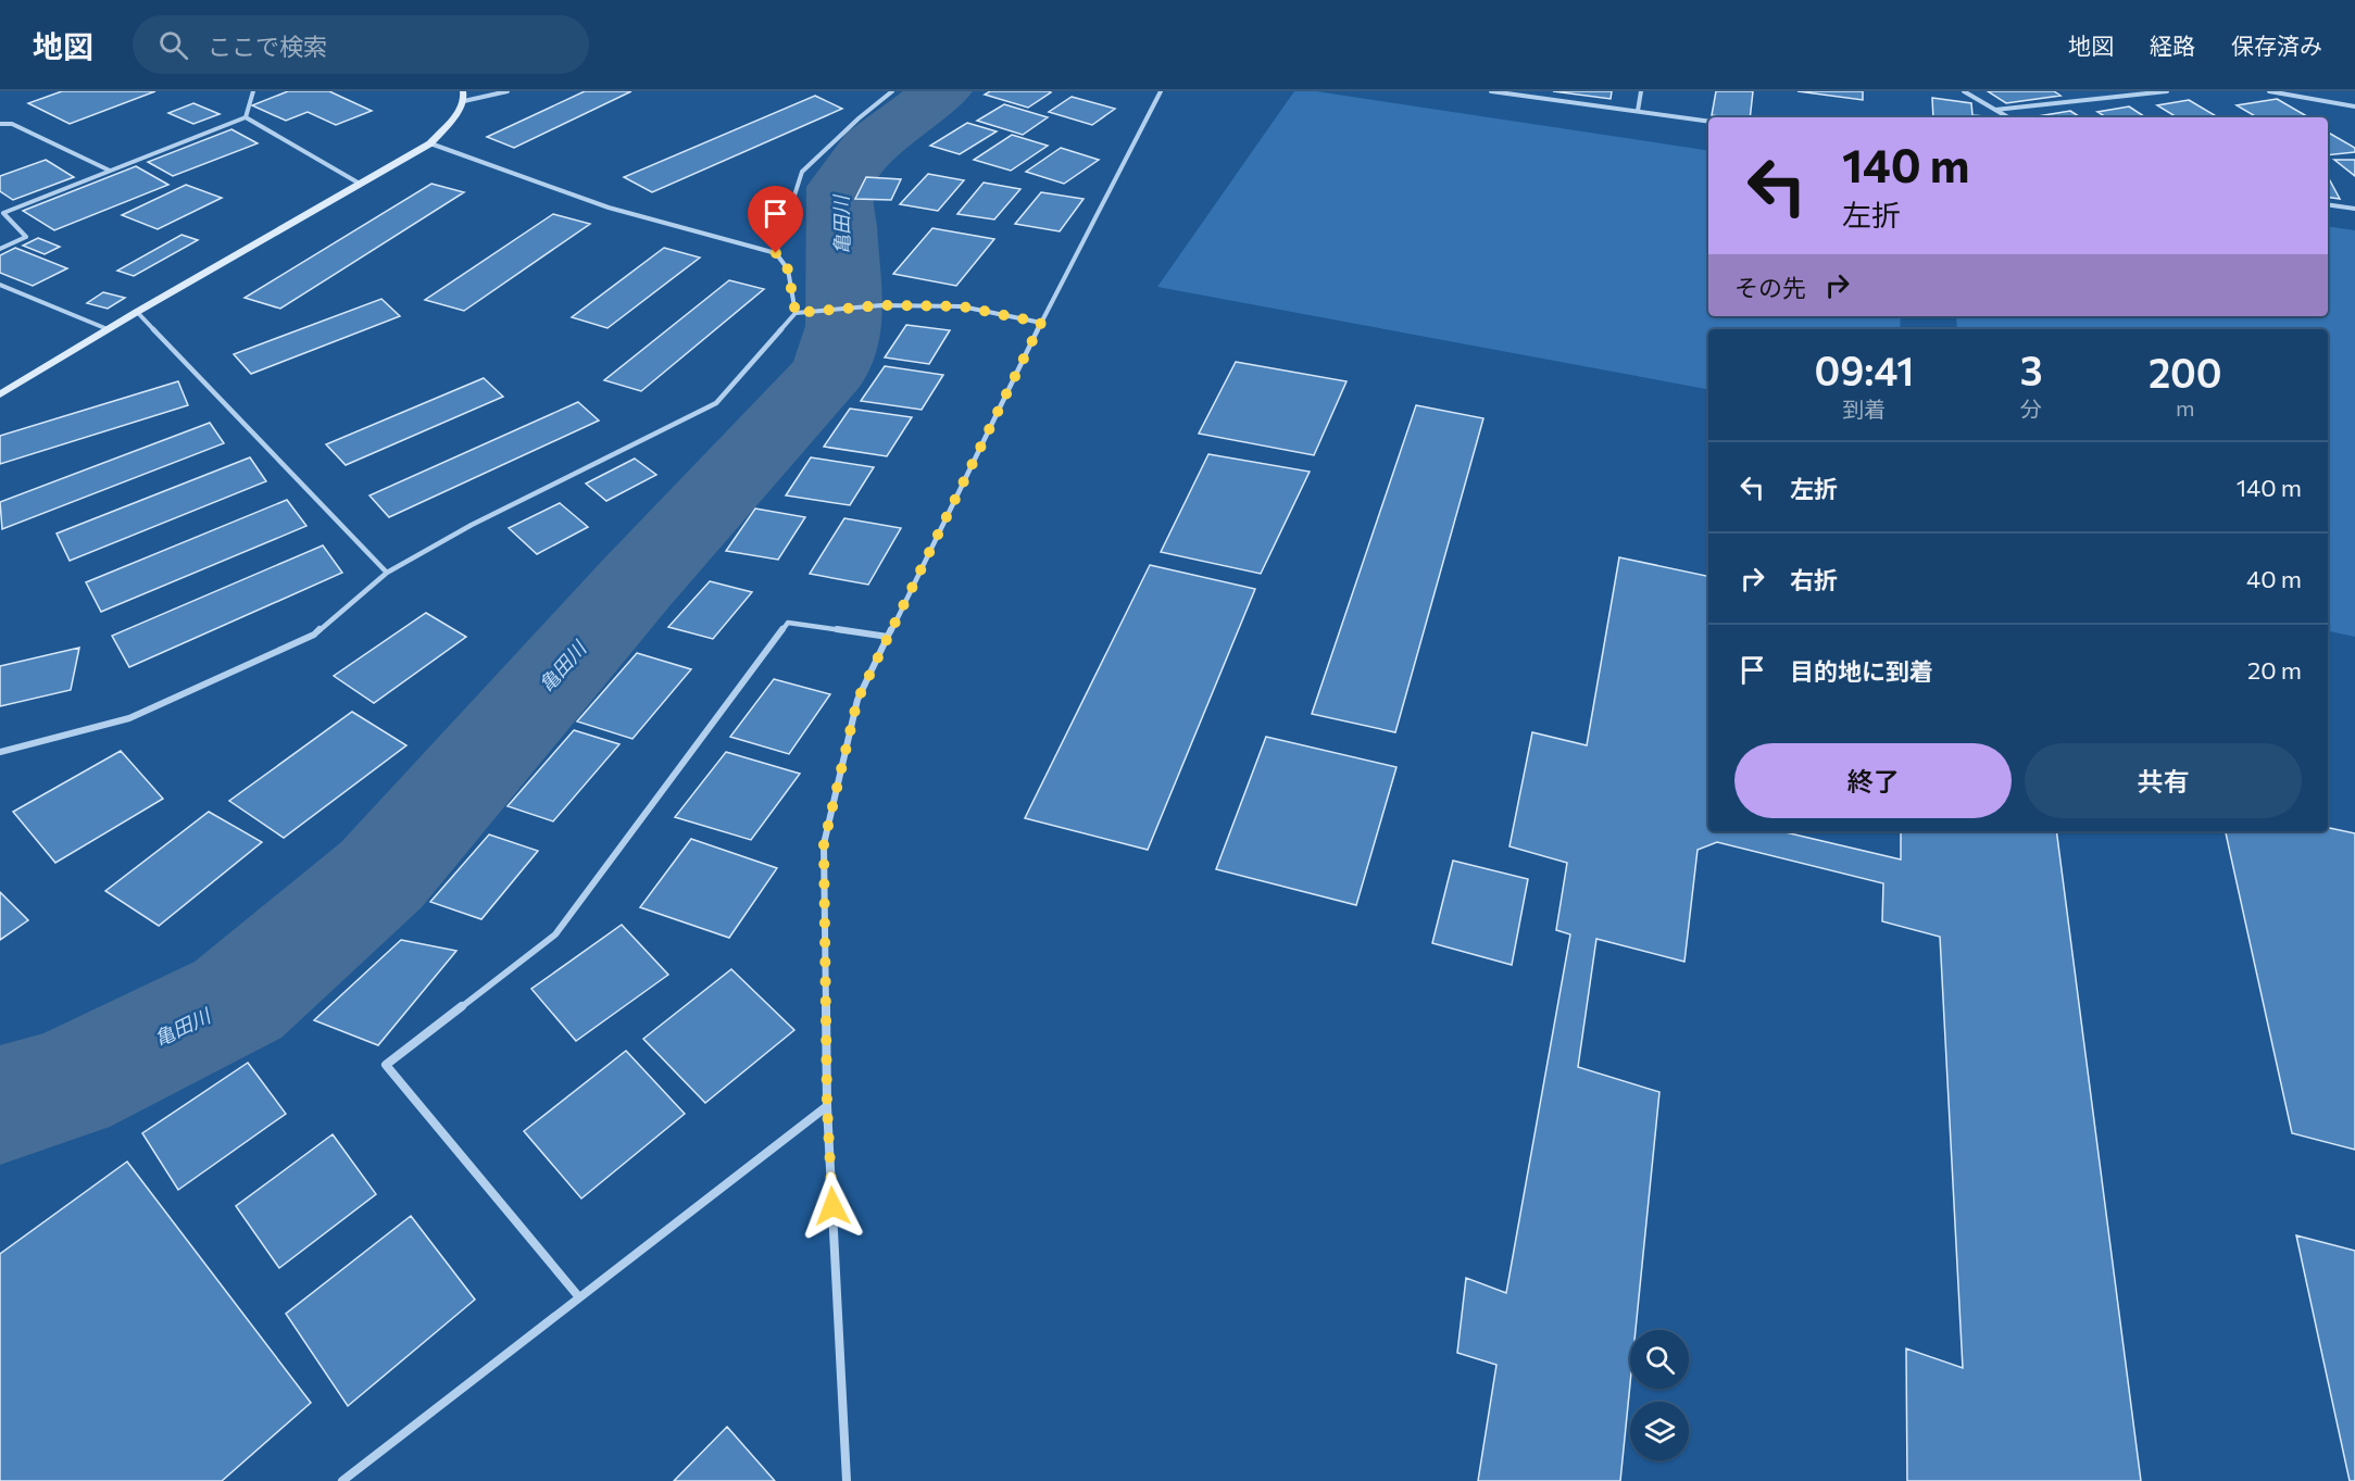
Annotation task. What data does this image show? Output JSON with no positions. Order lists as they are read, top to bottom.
{
  "water": ["亀田川"],
  "page": {
    "header": "地図",
    "search": "ここで検索",
    "nav": ["地図", "経路", "保存済み"],
    "turn": ["140 m", "左折"],
    "then": "その先",
    "eta": [
      "09:41",
      "到着",
      "3",
      "分",
      "200",
      "m"
    ],
    "list": [
      {
        "name": "左折",
        "value": "140 m"
      },
      {
        "name": "右折",
        "value": "40 m"
      },
      {
        "name": "目的地に到着",
        "value": "20 m"
      }
    ],
    "buttons": ["終了", "共有"]
  }
}
